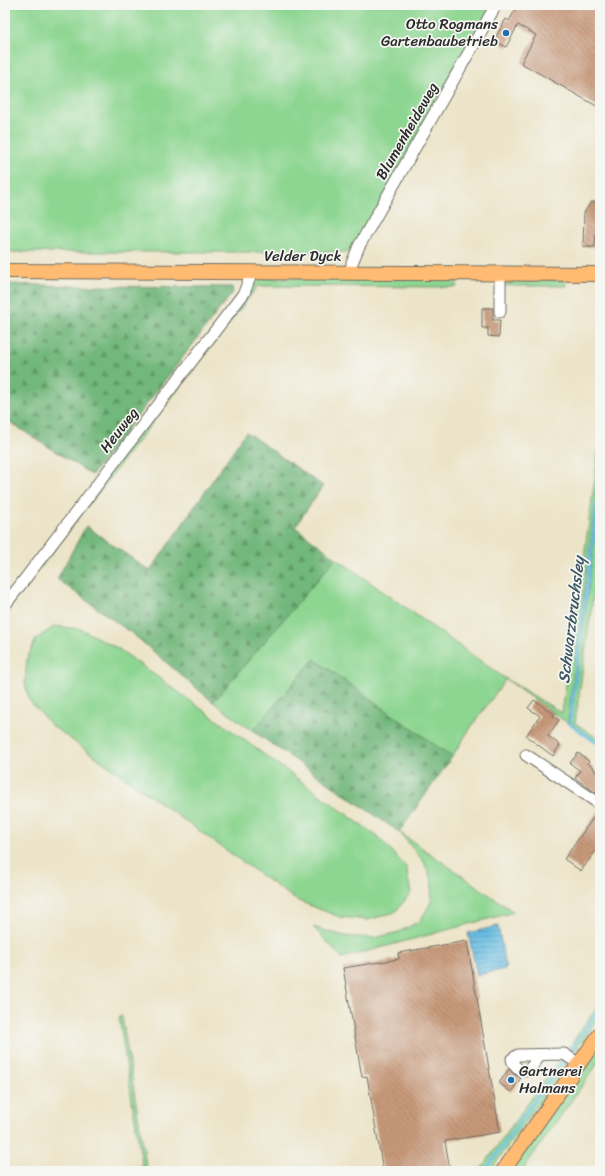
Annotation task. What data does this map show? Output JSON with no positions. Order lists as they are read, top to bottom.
{
  "streets": {
    "main road": ["Velder Dyck"],
    "street": ["Blumenheideweg", "Heuweg"]
  },
  "crossings": [
    ["Blumenheideweg", "Velder Dyck"],
    ["Velder Dyck", "Heuweg"]
  ],
  "water": ["Schwarzbruchsley"],
  "places": ["Otto Rogmans Gartenbaubetrieb", "Gartnerei Halmans"]
}
